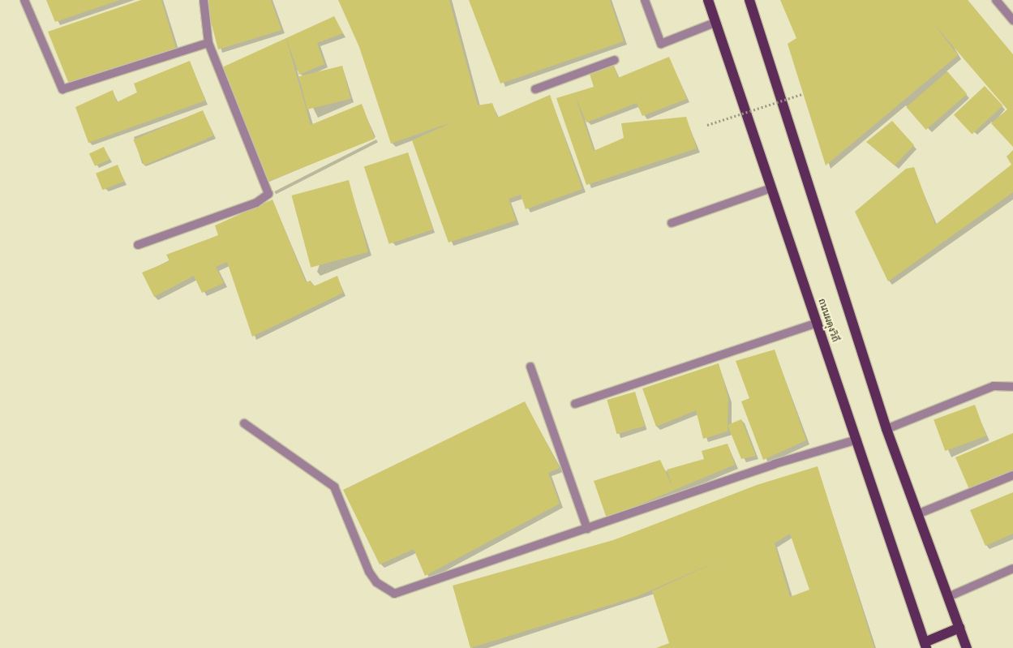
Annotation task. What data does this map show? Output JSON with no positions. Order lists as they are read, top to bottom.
{
  "streets": {
    "main road": ["ถนนผดุงวิถี"]
  }
}
